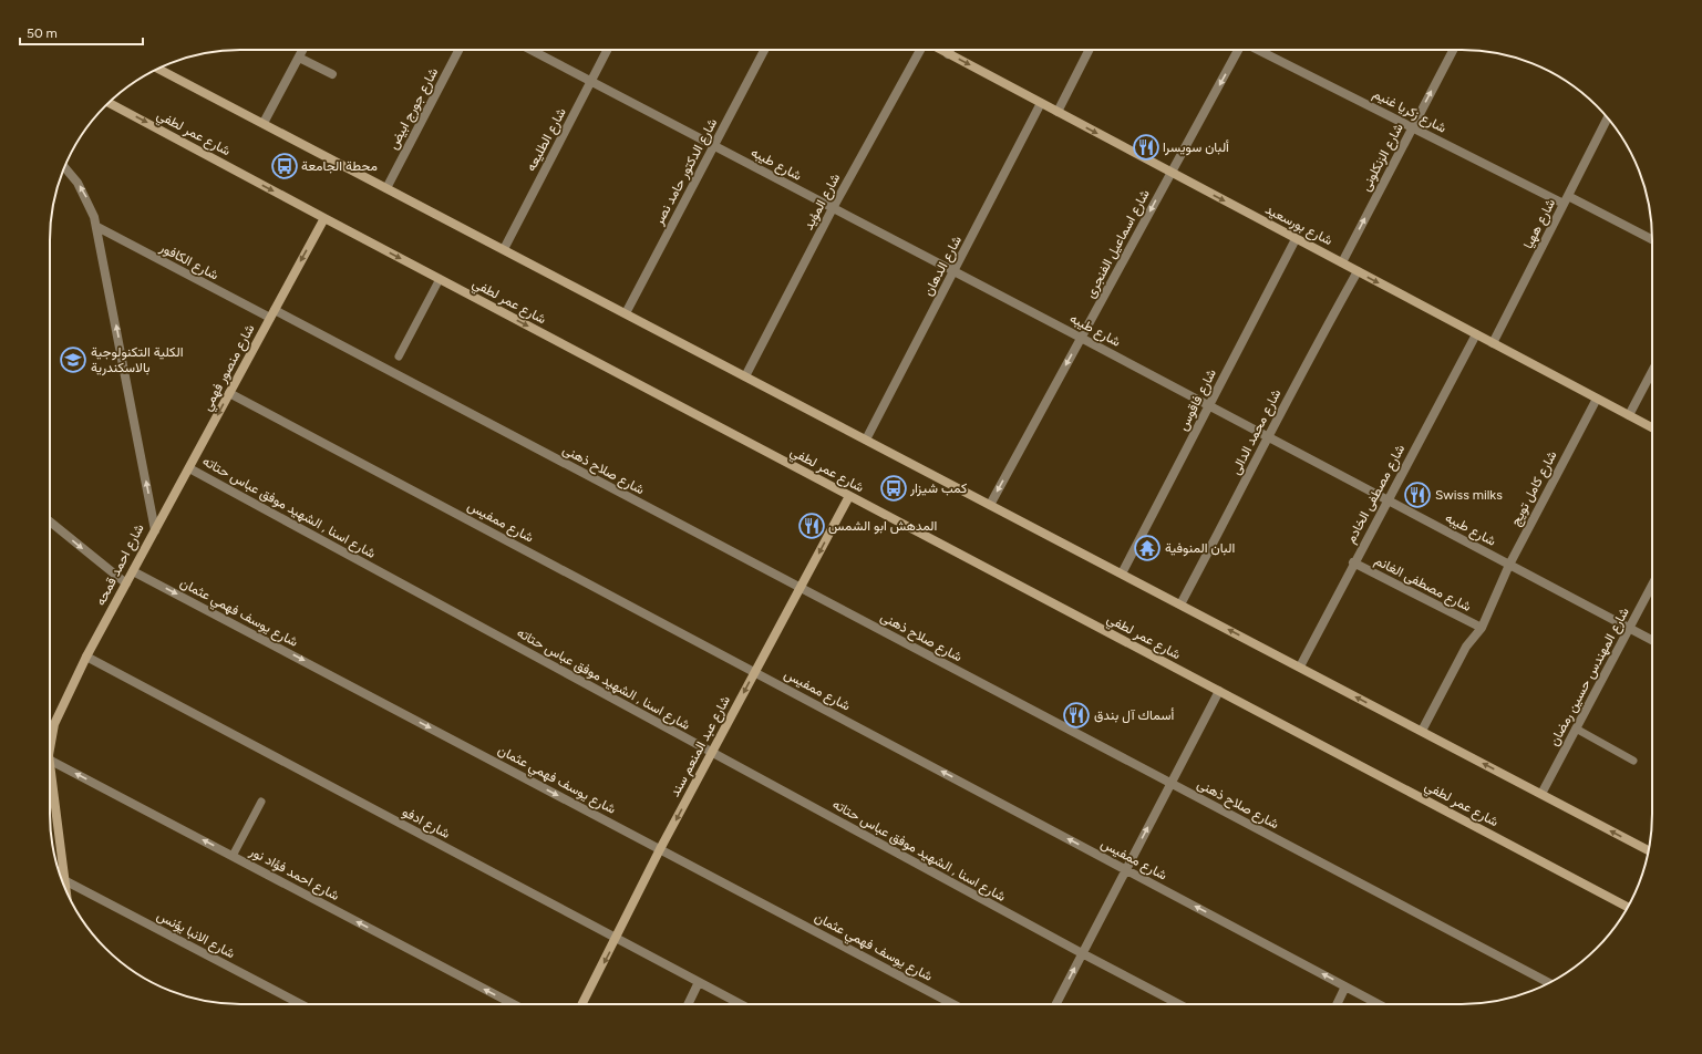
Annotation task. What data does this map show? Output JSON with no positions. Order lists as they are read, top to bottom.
{
  "streets": {
    "street": [
      "شارع جورج ابيض",
      "شارع زكريا غنيم",
      "شارع عمر لطفي",
      "شارع الطليعه",
      "شارع الزنكلونى",
      "شارع طيبه",
      "شارع الدكتور حامد نصر",
      "شارع المؤيد",
      "شارع ههيا",
      "شارع بورسعيد",
      "شارع اسماعيل الفنجرى",
      "شارع الكافور",
      "شارع الدهان",
      "شارع منصور فهمي",
      "شارع فاقوس",
      "شارع محمد الدالى",
      "شارع صلاح ذهنى",
      "شارع كامل تويج",
      "شارع مصطفى الخادم",
      "شارع اسنا , الشهيد موفق عباس حتاته",
      "شارع ممفيس",
      "شارع احمد قمحه",
      "شارع مصطفى الغانم",
      "شارع يوسف فهمي عثمان",
      "شارع المهندس حسين رمضان",
      "شارع عبد المنعم سند",
      "شارع ادفو",
      "شارع احمد فؤاد نور",
      "شارع الانبا يؤنس"
    ]
  },
  "crossings": [
    ["شارع زكريا غنيم", "شارع الزنكلونى"],
    ["شارع زكريا غنيم", "شارع ههيا"],
    ["شارع عمر لطفي", "شارع منصور فهمي"],
    ["شارع عمر لطفي", "شارع عبد المنعم سند"],
    ["شارع الطليعه", "شارع طيبه"],
    ["شارع الزنكلونى", "شارع بورسعيد"],
    ["شارع طيبه", "شارع الدكتور حامد نصر"],
    ["شارع طيبه", "شارع المؤيد"],
    ["شارع طيبه", "شارع اسماعيل الفنجرى"],
    ["شارع طيبه", "شارع الدهان"],
    ["شارع طيبه", "شارع فاقوس"],
    ["شارع طيبه", "شارع محمد الدالى"],
    ["شارع طيبه", "شارع كامل تويج"],
    ["شارع طيبه", "شارع مصطفى الخادم"],
    ["شارع طيبه", "شارع المهندس حسين رمضان"],
    ["شارع ههيا", "شارع بورسعيد"],
    ["شارع بورسعيد", "شارع اسماعيل الفنجرى"],
    ["شارع بورسعيد", "شارع الدهان"],
    ["شارع بورسعيد", "شارع فاقوس"],
    ["شارع بورسعيد", "شارع محمد الدالى"],
    ["شارع بورسعيد", "شارع كامل تويج"],
    ["شارع بورسعيد", "شارع مصطفى الخادم"],
    ["شارع الكافور", "شارع منصور فهمي"],
    ["شارع الكافور", "شارع صلاح ذهنى"],
    ["شارع الكافور", "شارع احمد قمحه"],
    ["شارع منصور فهمي", "شارع صلاح ذهنى"],
    ["شارع منصور فهمي", "شارع اسنا , الشهيد موفق عباس حتاته"],
    ["شارع منصور فهمي", "شارع ممفيس"],
    ["شارع منصور فهمي", "شارع احمد قمحه"],
    ["شارع صلاح ذهنى", "شارع عبد المنعم سند"],
    ["شارع كامل تويج", "شارع مصطفى الغانم"],
    ["شارع مصطفى الخادم", "شارع مصطفى الغانم"],
    ["شارع اسنا , الشهيد موفق عباس حتاته", "شارع عبد المنعم سند"],
    ["شارع ممفيس", "شارع عبد المنعم سند"],
    ["شارع احمد قمحه", "شارع يوسف فهمي عثمان"],
    ["شارع احمد قمحه", "شارع ادفو"],
    ["شارع احمد قمحه", "شارع الانبا يؤنس"],
    ["شارع يوسف فهمي عثمان", "شارع عبد المنعم سند"],
    ["شارع عبد المنعم سند", "شارع ادفو"]
  ],
  "one_way": [
    "شارع الزنكلونى",
    "شارع بورسعيد",
    "شارع اسماعيل الفنجرى",
    "شارع منصور فهمي",
    "شارع ممفيس",
    "شارع احمد قمحه",
    "شارع يوسف فهمي عثمان",
    "شارع عبد المنعم سند",
    "شارع احمد فؤاد نور"
  ],
  "places": {
    "restaurant": [
      "ألبان سويسرا",
      "Swiss milks",
      "المدهش ابو الشمس",
      "أسماك آل بندق"
    ],
    "bus stop": ["محطة الجامعة", "كمب شيزار"],
    "school or university": ["الكلية التكنولوجية بالاسكندرية"],
    "temple": ["البان المنوفية"]
  },
  "scale_bar": "50 m"
}
